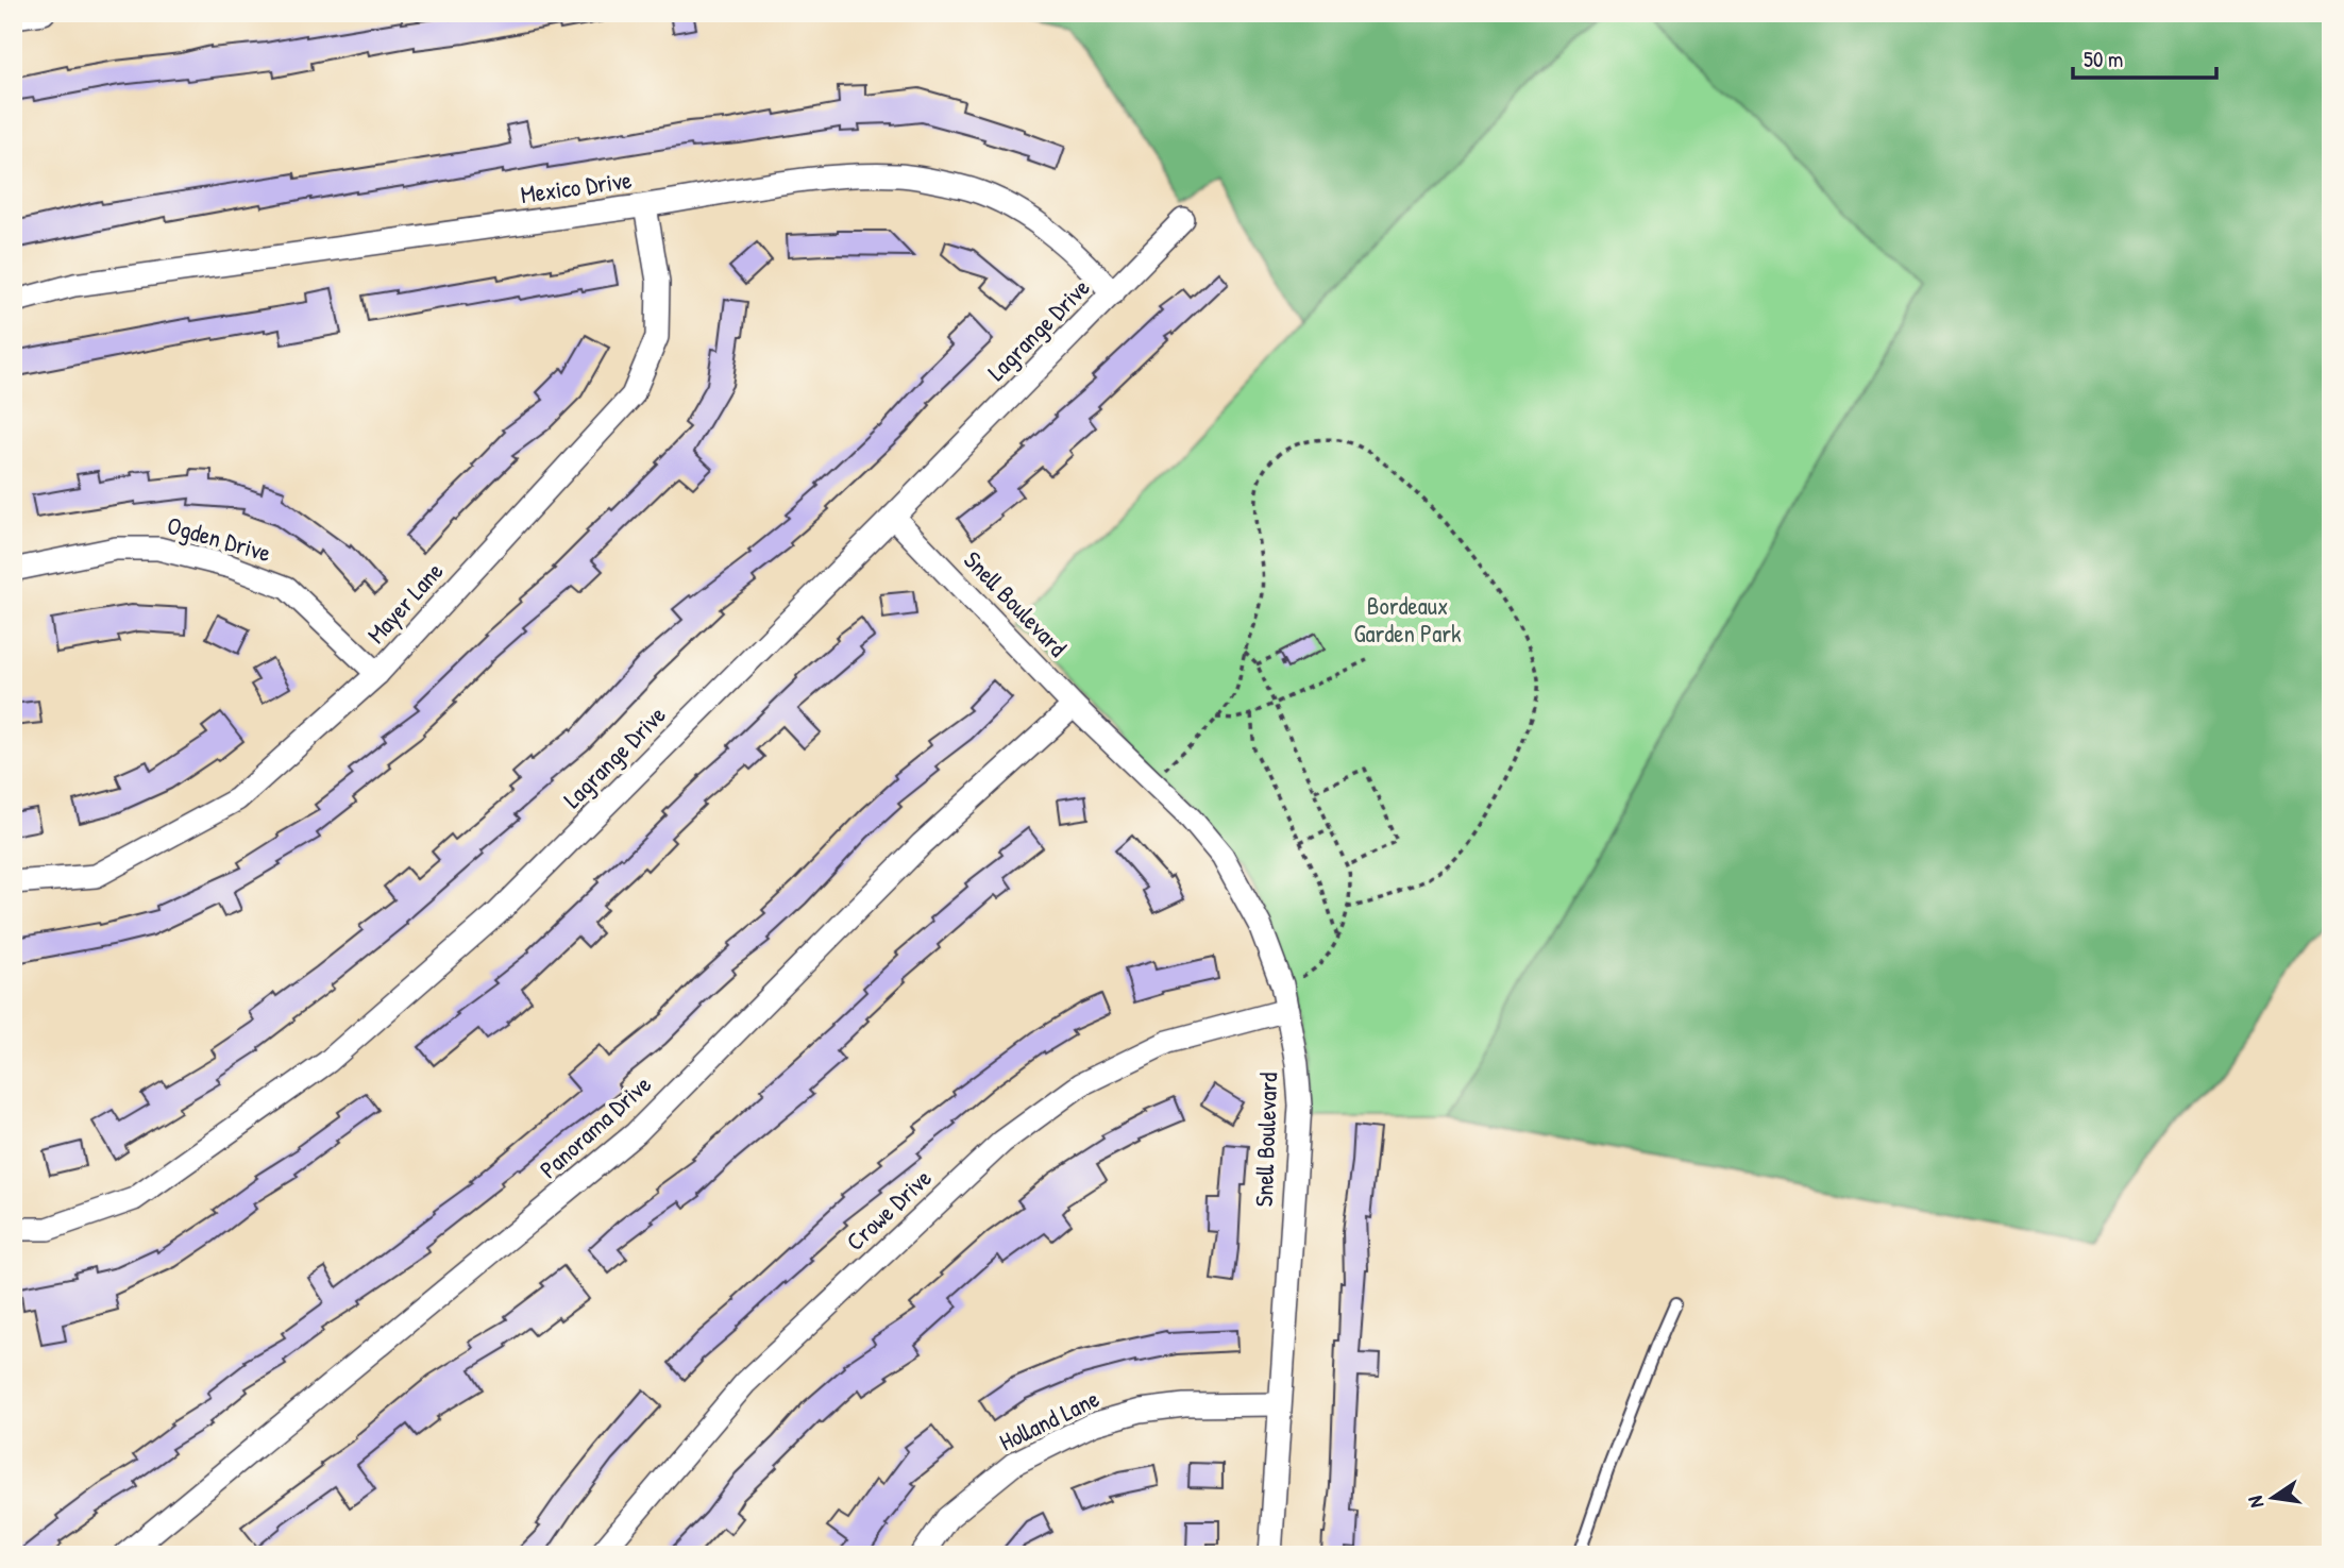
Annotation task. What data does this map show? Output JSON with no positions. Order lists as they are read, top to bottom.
{
  "streets": {
    "street": [
      "Mexico Drive",
      "Lagrange Drive",
      "Ogden Drive",
      "Mayer Lane",
      "Snell Boulevard",
      "Panorama Drive",
      "Crowe Drive",
      "Holland Lane"
    ]
  },
  "crossings": [
    ["Mexico Drive", "Lagrange Drive"],
    ["Mexico Drive", "Mayer Lane"],
    ["Lagrange Drive", "Snell Boulevard"],
    ["Ogden Drive", "Mayer Lane"],
    ["Snell Boulevard", "Panorama Drive"],
    ["Snell Boulevard", "Crowe Drive"],
    ["Snell Boulevard", "Holland Lane"]
  ],
  "parks": ["Bordeaux Garden Park"],
  "scale_bar": "50 m",
  "north": "left"
}
